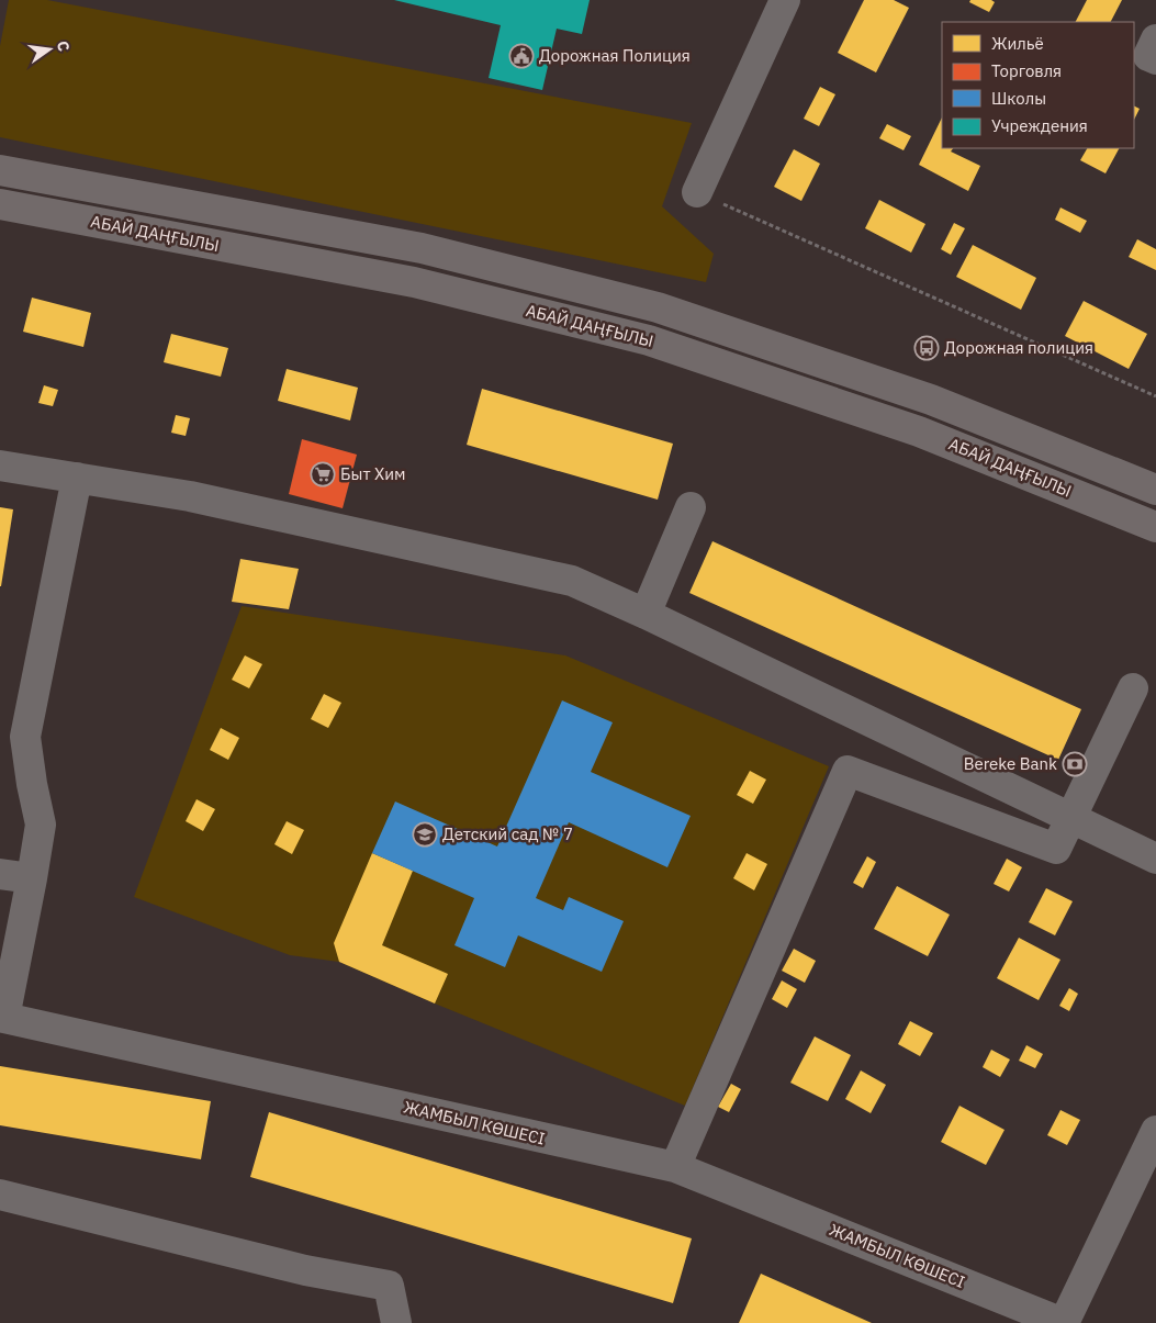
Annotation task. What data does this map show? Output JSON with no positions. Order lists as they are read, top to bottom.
{
  "streets": {
    "main road": ["АБАЙ ДАҢҒЫЛЫ"],
    "street": ["ЖАМБЫЛ КӨШЕСІ"]
  },
  "places": {
    "public building": ["Дорожная Полиция"],
    "bus stop": ["Дорожная полиция"],
    "supermarket": ["Быт Хим"],
    "bank": ["Bereke Bank"],
    "school or university": ["Детский сад № 7"]
  },
  "legend": [
    "Жильё",
    "Торговля",
    "Школы",
    "Учреждения"
  ],
  "north": "right"
}
